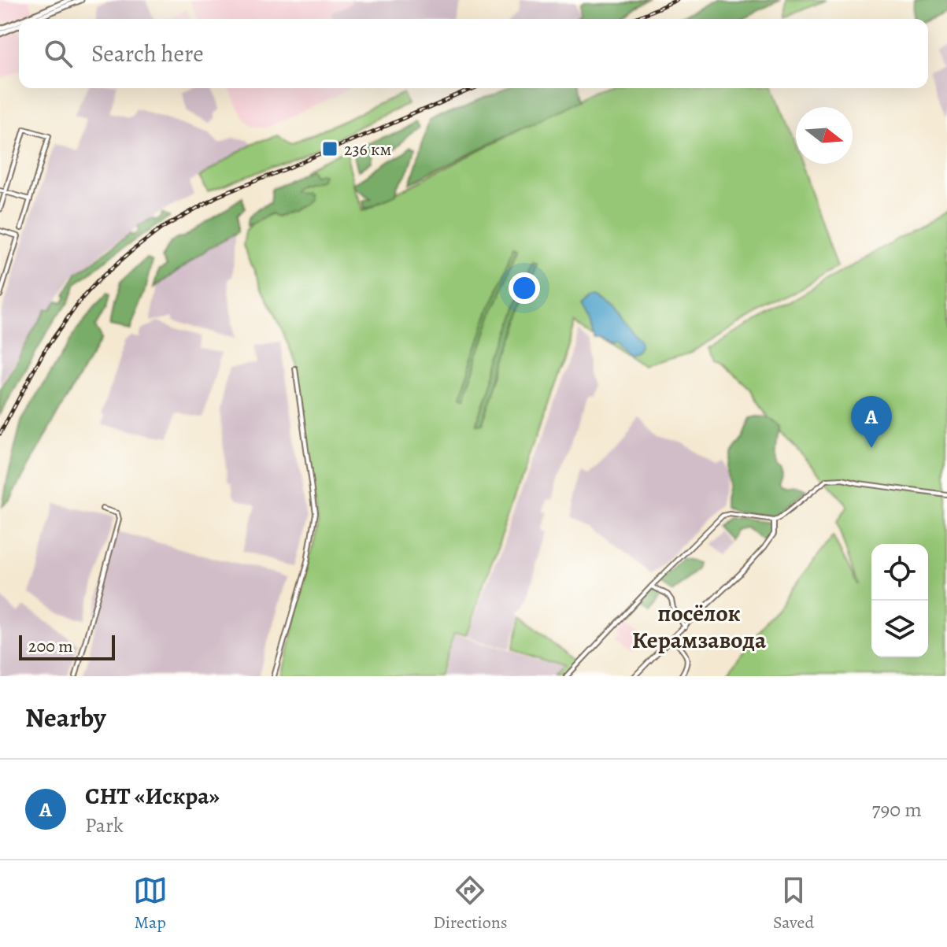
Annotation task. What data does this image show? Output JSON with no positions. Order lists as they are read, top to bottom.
{
  "districts": ["посёлок Керамзавода"],
  "places": {
    "transit": ["236 км"]
  },
  "scale_bar": "200 m",
  "north": "right",
  "page": {
    "search": "Search here",
    "pins": "A",
    "scale": "200 m",
    "heading": "Nearby",
    "list": [
      {
        "mark": "A",
        "name": "СНТ «Искра»",
        "note": "Park",
        "value": "790 m"
      }
    ],
    "nav": ["Map", "Directions", "Saved"]
  }
}
